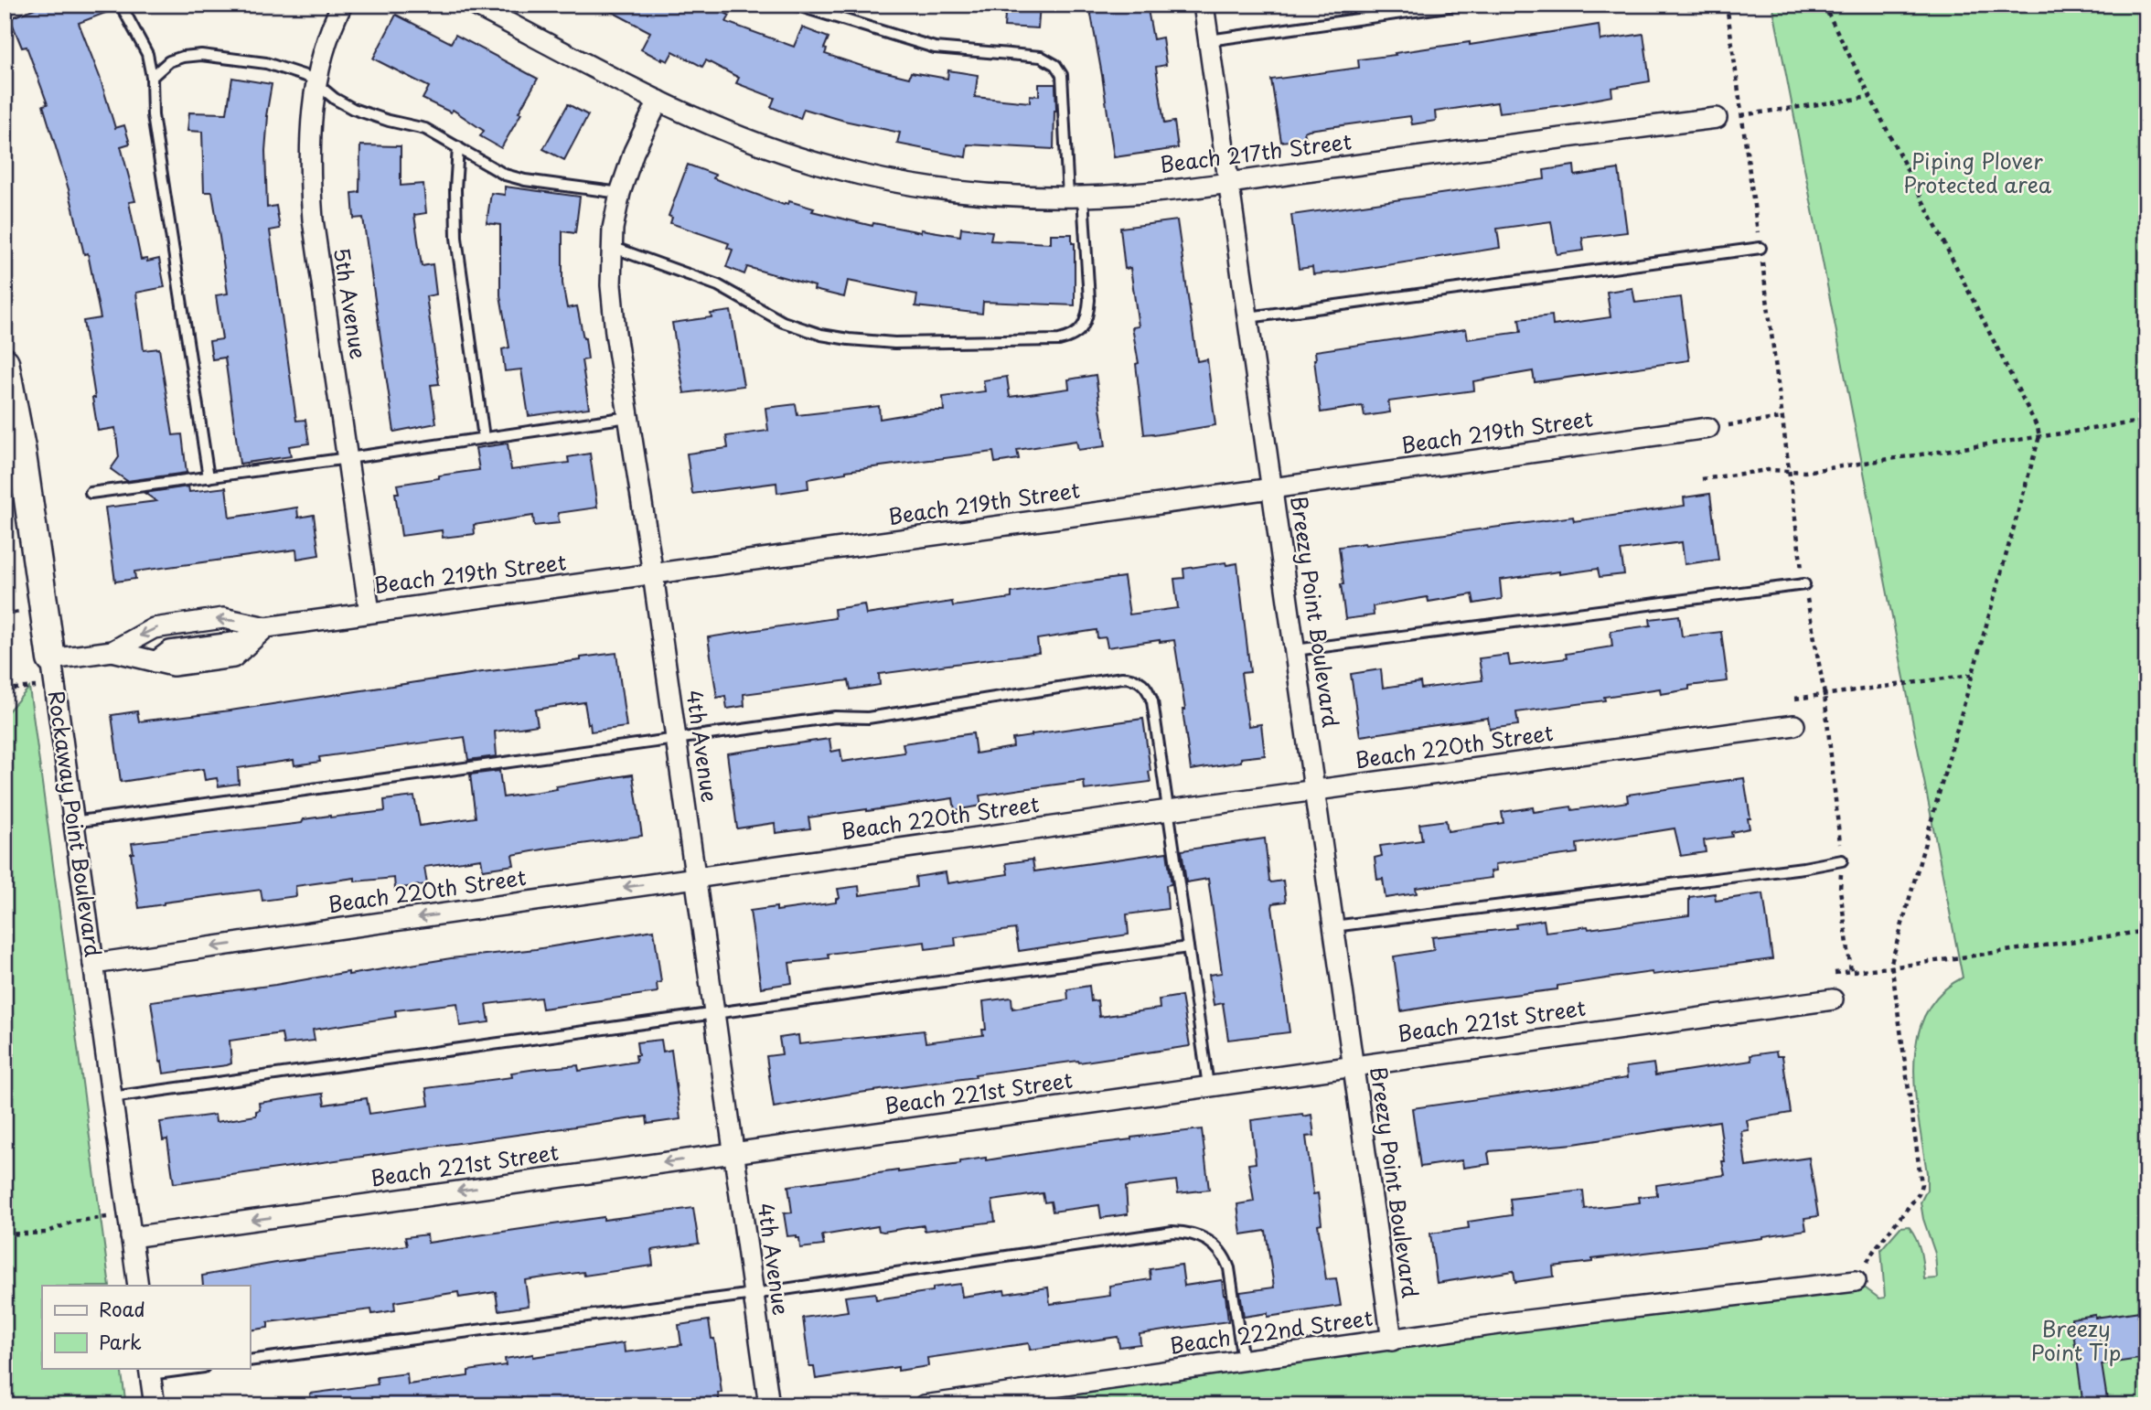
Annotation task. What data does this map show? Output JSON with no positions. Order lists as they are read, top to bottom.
{
  "streets": {
    "street": [
      "Beach 217th Street",
      "5th Avenue",
      "Beach 219th Street",
      "Breezy Point Boulevard",
      "4th Avenue",
      "Beach 220th Street",
      "Rockaway Point Boulevard",
      "Beach 221st Street",
      "Beach 222nd Street"
    ]
  },
  "crossings": [
    ["Beach 217th Street", "Breezy Point Boulevard"],
    ["Beach 217th Street", "4th Avenue"],
    ["5th Avenue", "Beach 219th Street"],
    ["Beach 219th Street", "Breezy Point Boulevard"],
    ["Beach 219th Street", "4th Avenue"],
    ["Beach 219th Street", "Rockaway Point Boulevard"],
    ["Breezy Point Boulevard", "Beach 220th Street"],
    ["Breezy Point Boulevard", "Beach 221st Street"],
    ["Breezy Point Boulevard", "Beach 222nd Street"],
    ["4th Avenue", "Beach 220th Street"],
    ["4th Avenue", "Beach 221st Street"],
    ["Beach 220th Street", "Rockaway Point Boulevard"],
    ["Rockaway Point Boulevard", "Beach 221st Street"]
  ],
  "one_way": ["Beach 220th Street", "Beach 221st Street"],
  "parks": ["Piping Plover Protected area", "Breezy Point Tip"],
  "legend": ["Road", "Park"]
}
